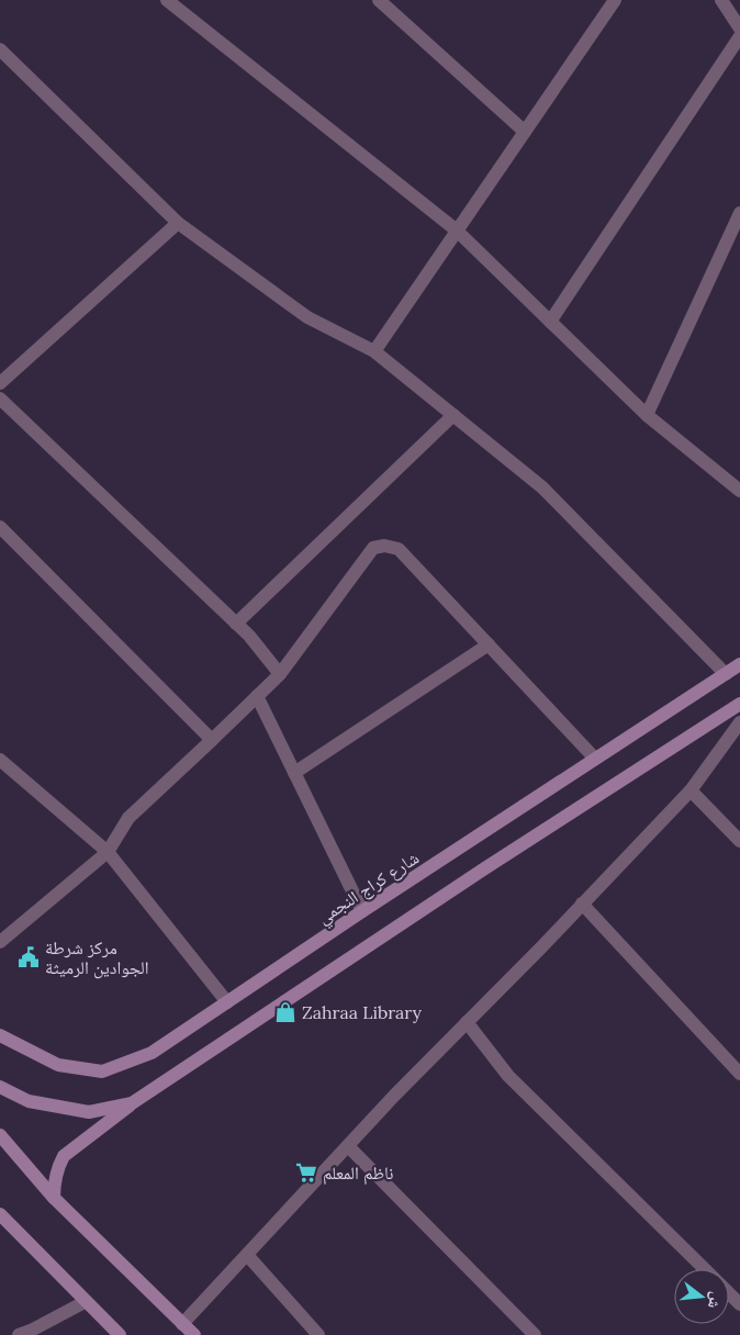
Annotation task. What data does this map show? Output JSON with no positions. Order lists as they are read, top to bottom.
{
  "streets": {
    "main road": ["شارع كراج النجمي"]
  },
  "places": {
    "public building": ["مركز شرطة الجوادين الرميثة"],
    "shop": ["Zahraa Library"],
    "supermarket": ["ناظم المعلم"]
  },
  "north": "right"
}
